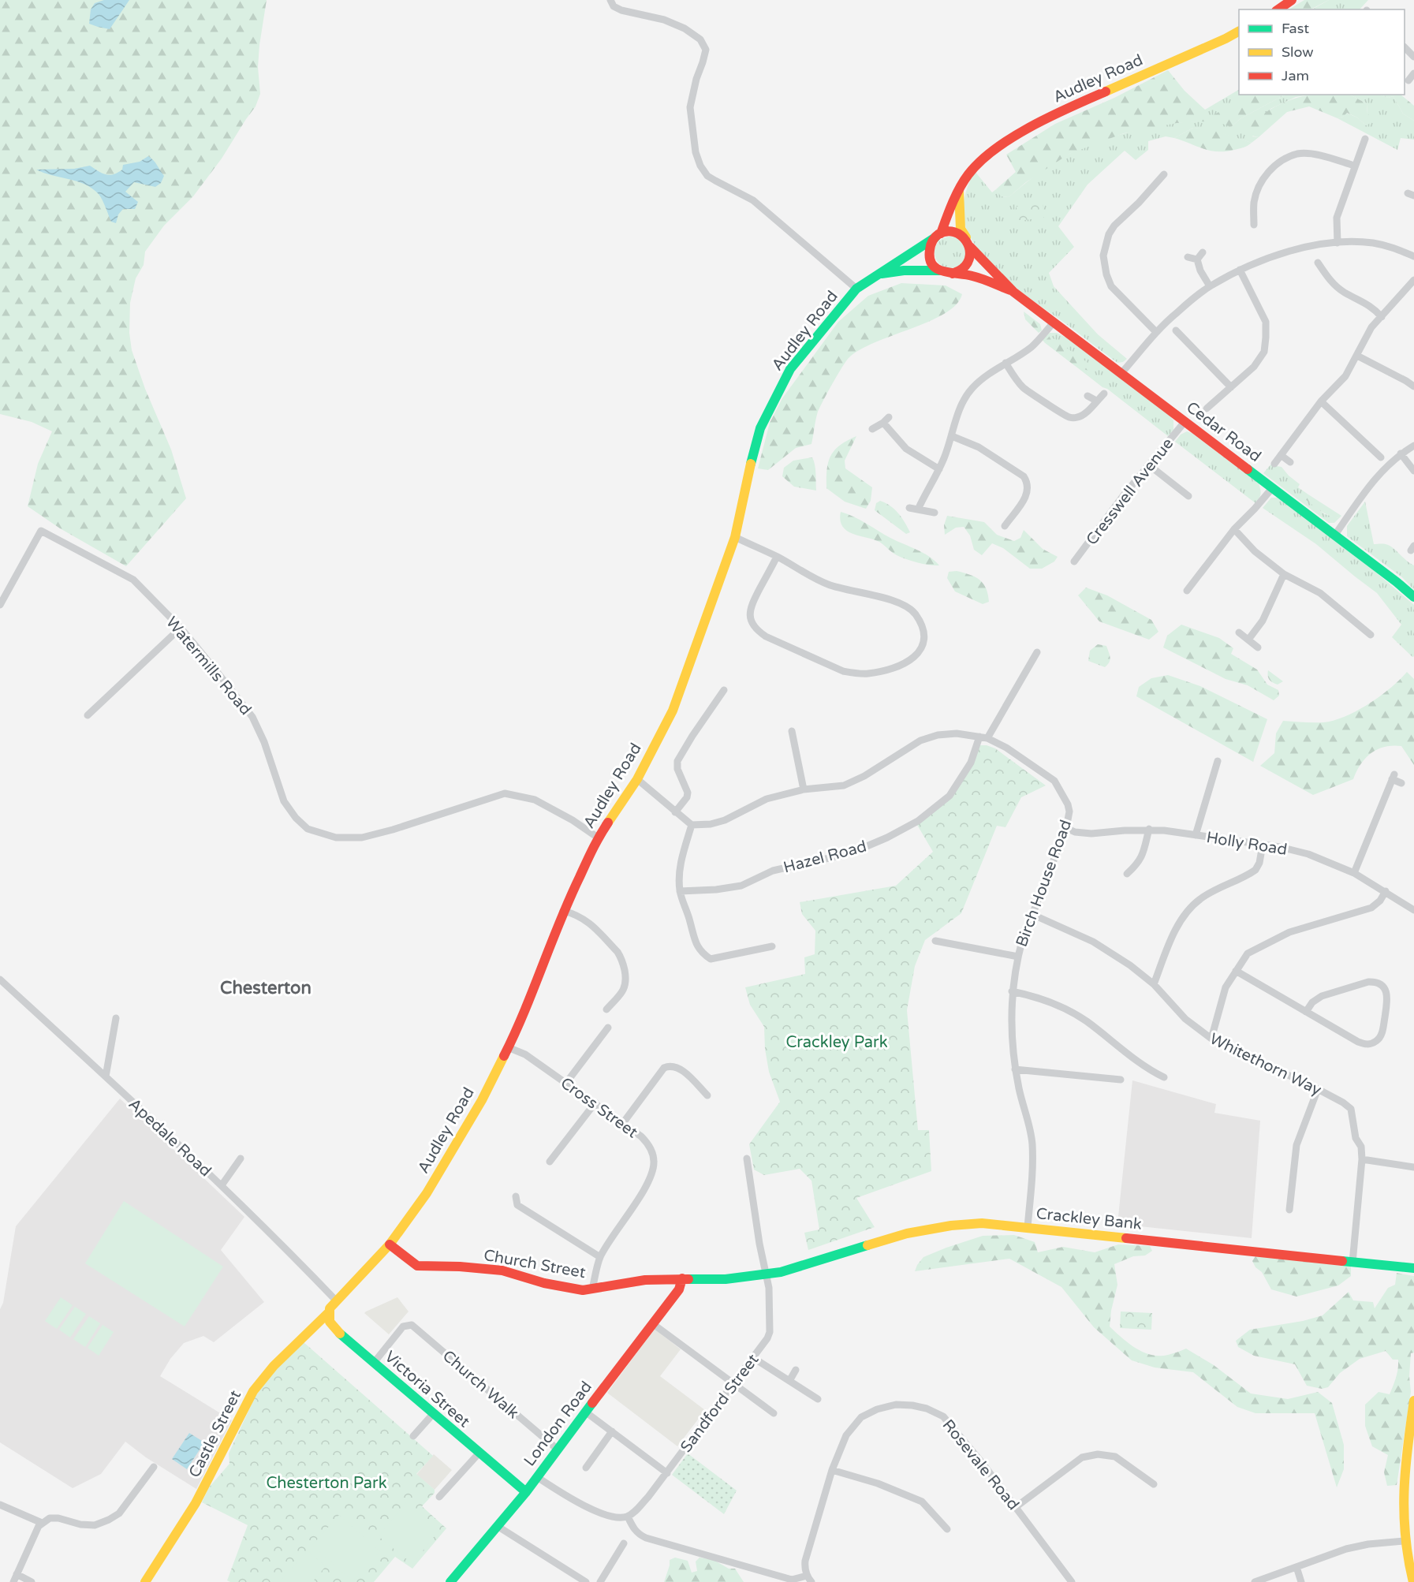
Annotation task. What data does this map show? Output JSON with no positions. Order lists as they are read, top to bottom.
{
  "streets": {
    "street": [
      "Audley Road",
      "Cedar Road",
      "Cresswell Avenue",
      "Watermills Road",
      "Holly Road",
      "Hazel Road",
      "Birch House Road",
      "Whitethorn Way",
      "Cross Street",
      "Apedale Road",
      "Crackley Bank",
      "Church Street",
      "Church Walk",
      "Victoria Street",
      "Sandford Street",
      "London Road",
      "Castle Street",
      "Rosevale Road"
    ]
  },
  "crossings": [
    ["Audley Road", "Watermills Road"],
    ["Audley Road", "Cross Street"],
    ["Audley Road", "Apedale Road"],
    ["Audley Road", "Church Street"],
    ["Cedar Road", "Cresswell Avenue"],
    ["Holly Road", "Birch House Road"],
    ["Hazel Road", "Birch House Road"],
    ["Birch House Road", "Whitethorn Way"],
    ["Birch House Road", "Crackley Bank"],
    ["Whitethorn Way", "Crackley Bank"],
    ["Cross Street", "Church Street"],
    ["Crackley Bank", "Church Street"],
    ["Crackley Bank", "Sandford Street"],
    ["Crackley Bank", "London Road"],
    ["Church Street", "London Road"],
    ["Church Walk", "Victoria Street"],
    ["Church Walk", "London Road"],
    ["Victoria Street", "London Road"],
    ["Victoria Street", "Castle Street"]
  ],
  "districts": ["Chesterton"],
  "parks": ["Crackley Park", "Chesterton Park"],
  "legend": ["Fast", "Slow", "Jam"]
}
